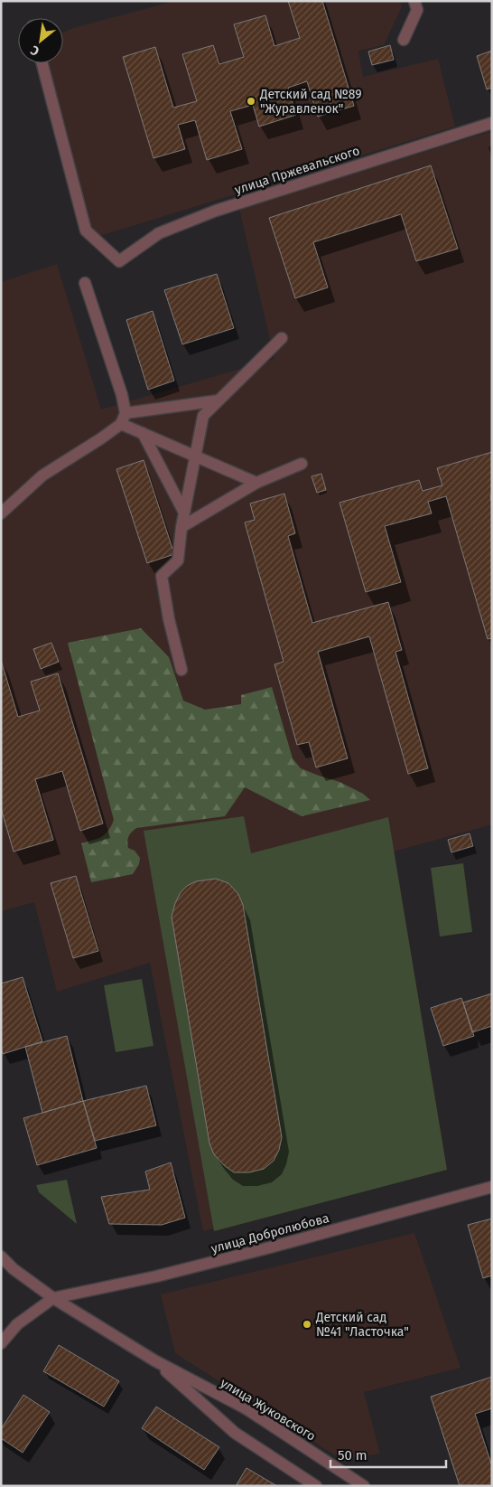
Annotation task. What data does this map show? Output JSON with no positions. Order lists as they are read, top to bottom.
{
  "streets": {
    "street": ["улица Пржевальского", "улица Добролюбова", "улица Жуковского"]
  },
  "crossings": [
    ["улица Добролюбова", "улица Жуковского"]
  ],
  "places": ["Детский сад №89 \"Журавленок\"", "Детский сад №41 \"Ласточка\""],
  "scale_bar": "50 m",
  "north": "bottom left"
}
